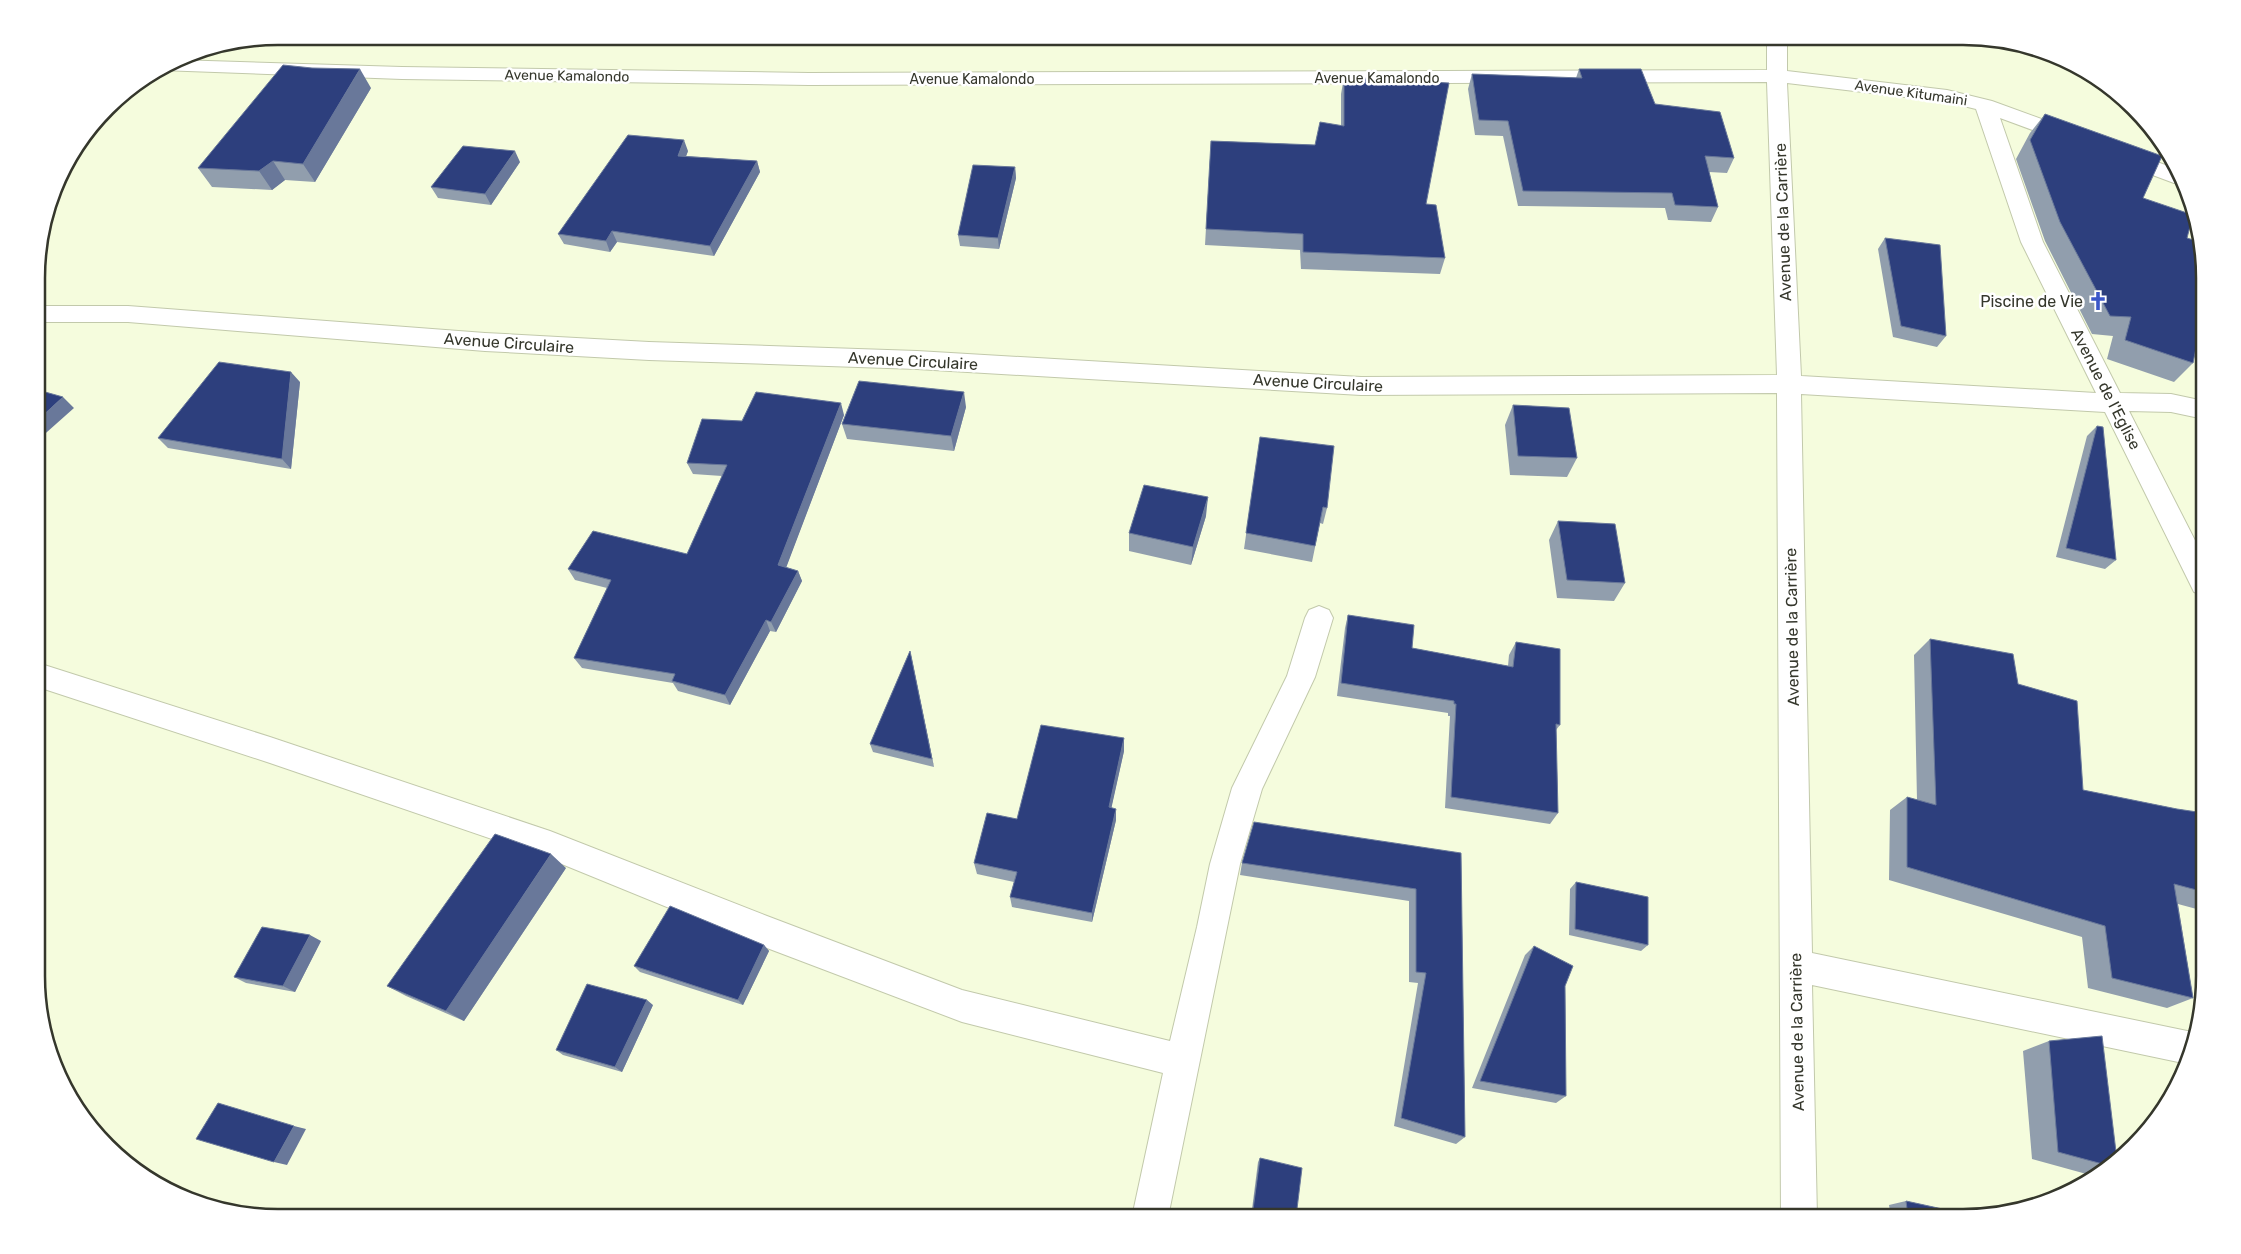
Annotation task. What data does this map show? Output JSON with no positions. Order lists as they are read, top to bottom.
{
  "streets": {
    "street": [
      "Avenue Kamalondo",
      "Avenue Kitumaini",
      "Avenue de la Carrière",
      "Avenue Circulaire",
      "Avenue de l'Eglise"
    ]
  },
  "crossings": [
    ["Avenue Kamalondo", "Avenue Kitumaini"],
    ["Avenue Kamalondo", "Avenue de la Carrière"],
    ["Avenue Kitumaini", "Avenue de la Carrière"],
    ["Avenue Kitumaini", "Avenue de l'Eglise"],
    ["Avenue de la Carrière", "Avenue Circulaire"],
    ["Avenue Circulaire", "Avenue de l'Eglise"]
  ],
  "places": {
    "church": ["Piscine de Vie"]
  }
}
